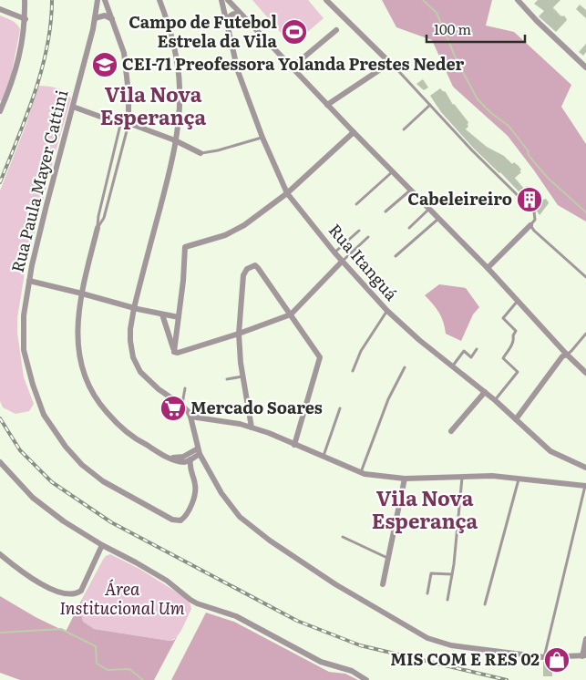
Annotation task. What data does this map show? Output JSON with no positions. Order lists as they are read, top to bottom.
{
  "streets": {
    "street": ["Rua Paula Mayer Cattini", "Rua Itanguá"]
  },
  "districts": ["Vila Nova Esperança", "Vila Nova Esperança"],
  "parks": ["Área Institucional Um"],
  "places": {
    "sports": ["Campo de Futebol Estrela da Vila"],
    "school or university": ["CEI-71 Preofessora Yolanda Prestes Neder"],
    "building": ["Cabeleireiro"],
    "supermarket": ["Mercado Soares"],
    "shop": ["MIS COM E RES 02"]
  },
  "scale_bar": "100 m"
}
